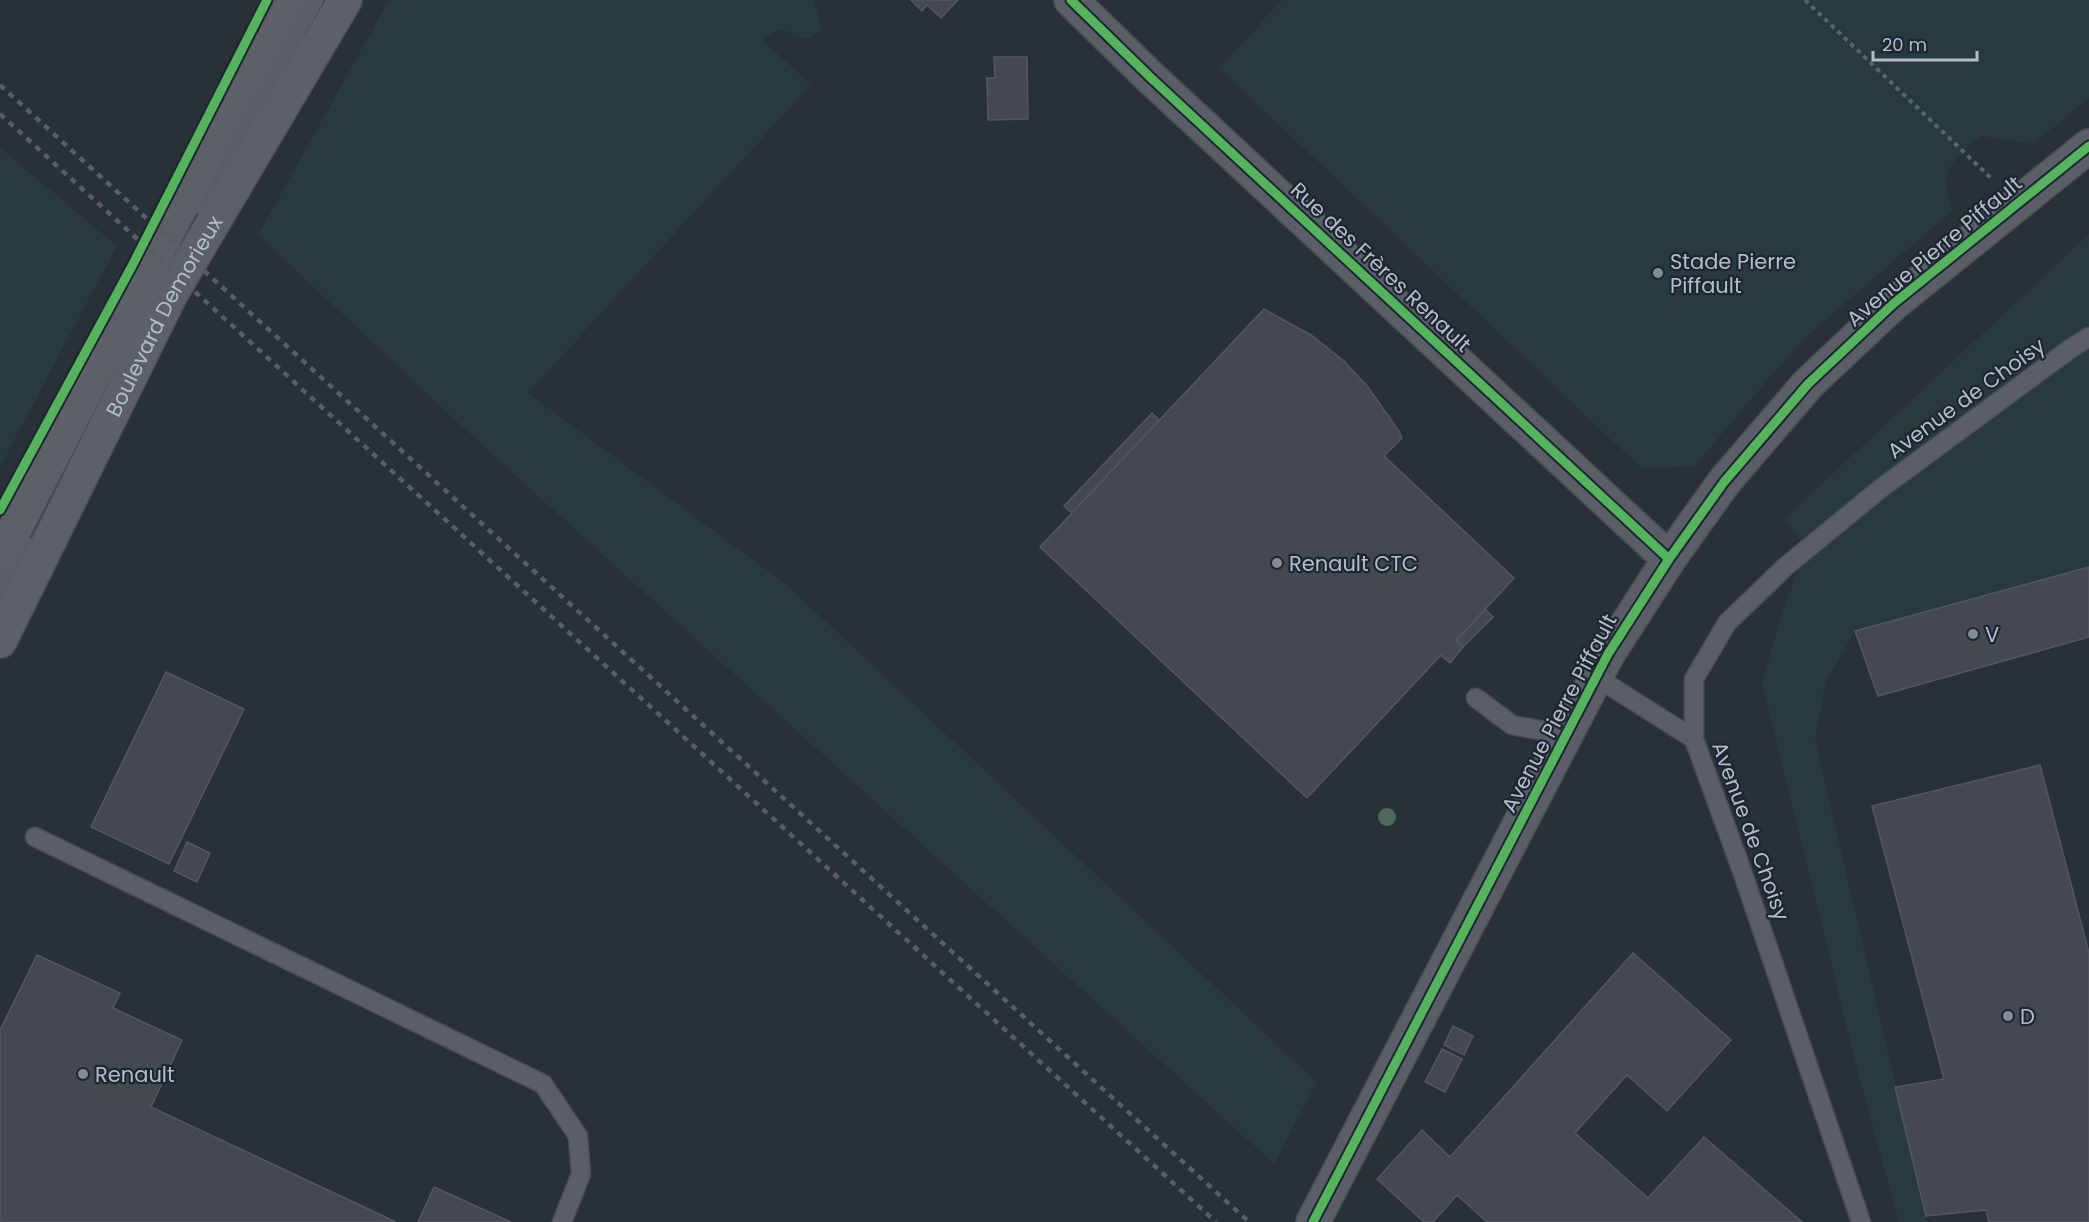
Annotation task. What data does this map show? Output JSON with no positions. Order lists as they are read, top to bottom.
{
  "streets": {
    "main road": ["Boulevard Demorieux"],
    "street": ["Avenue Pierre Piffault", "Rue des Frères Renault"],
    "lane": ["Avenue de Choisy"]
  },
  "crossings": [
    ["Avenue Pierre Piffault", "Rue des Frères Renault"]
  ],
  "places": [
    "Stade Pierre Piffault",
    "Renault CTC",
    "V",
    "D",
    "Renault"
  ],
  "scale_bar": "20 m"
}
